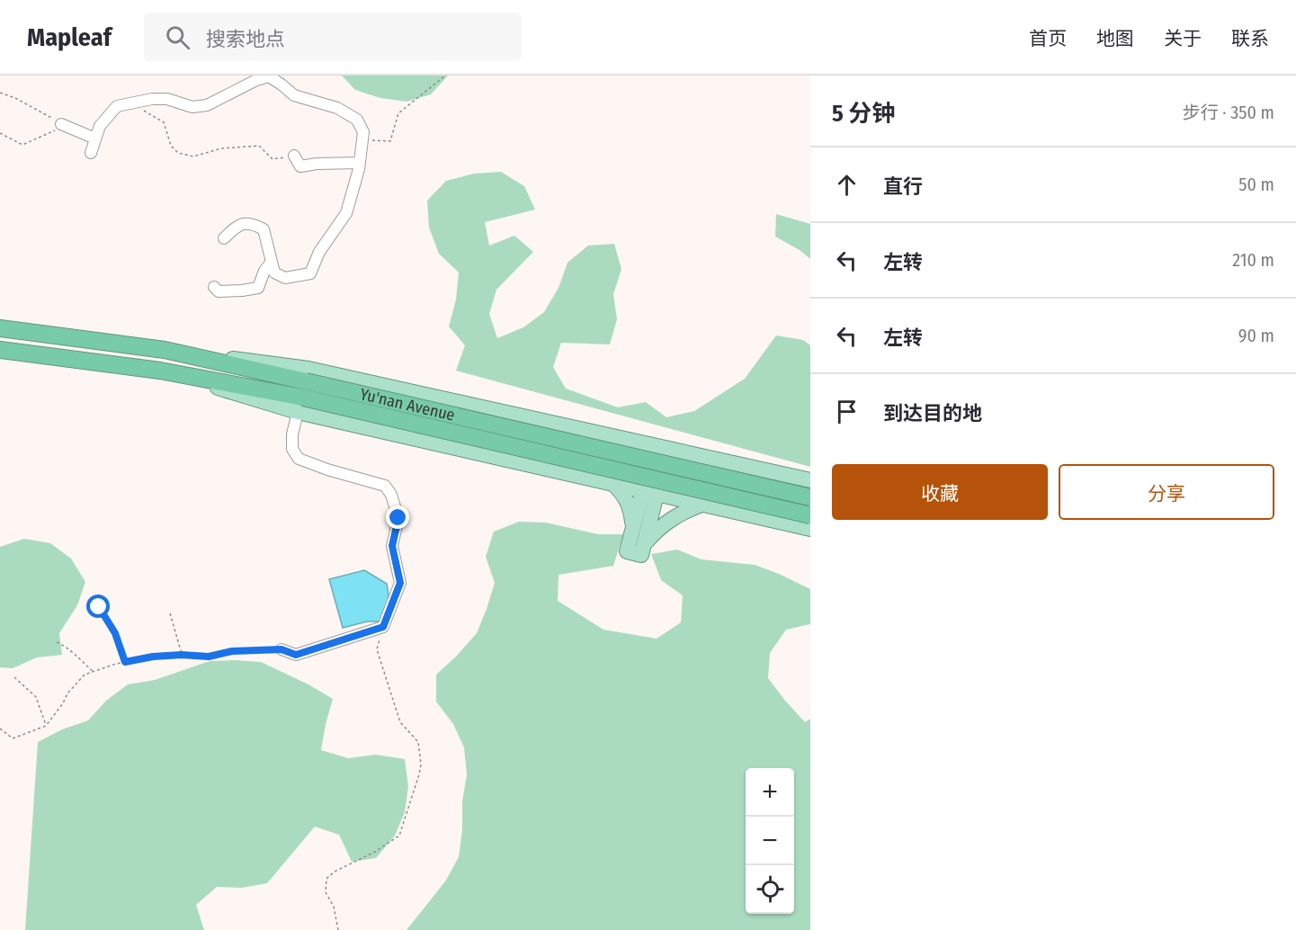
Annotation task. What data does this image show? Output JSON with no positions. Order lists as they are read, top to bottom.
{
  "streets": {
    "highway": ["Yu'nan Avenue"]
  },
  "page": {
    "header": "Mapleaf",
    "search": "搜索地点",
    "nav": [
      "首页",
      "地图",
      "关于",
      "联系"
    ],
    "heading": ["5 分钟", "步行 · 350 m"],
    "list": [
      ["直行", "50 m"],
      ["左转", "210 m"],
      ["左转", "90 m"],
      "到达目的地"
    ],
    "buttons": ["收藏", "分享"],
    "map_buttons": ["+", "−"]
  }
}
